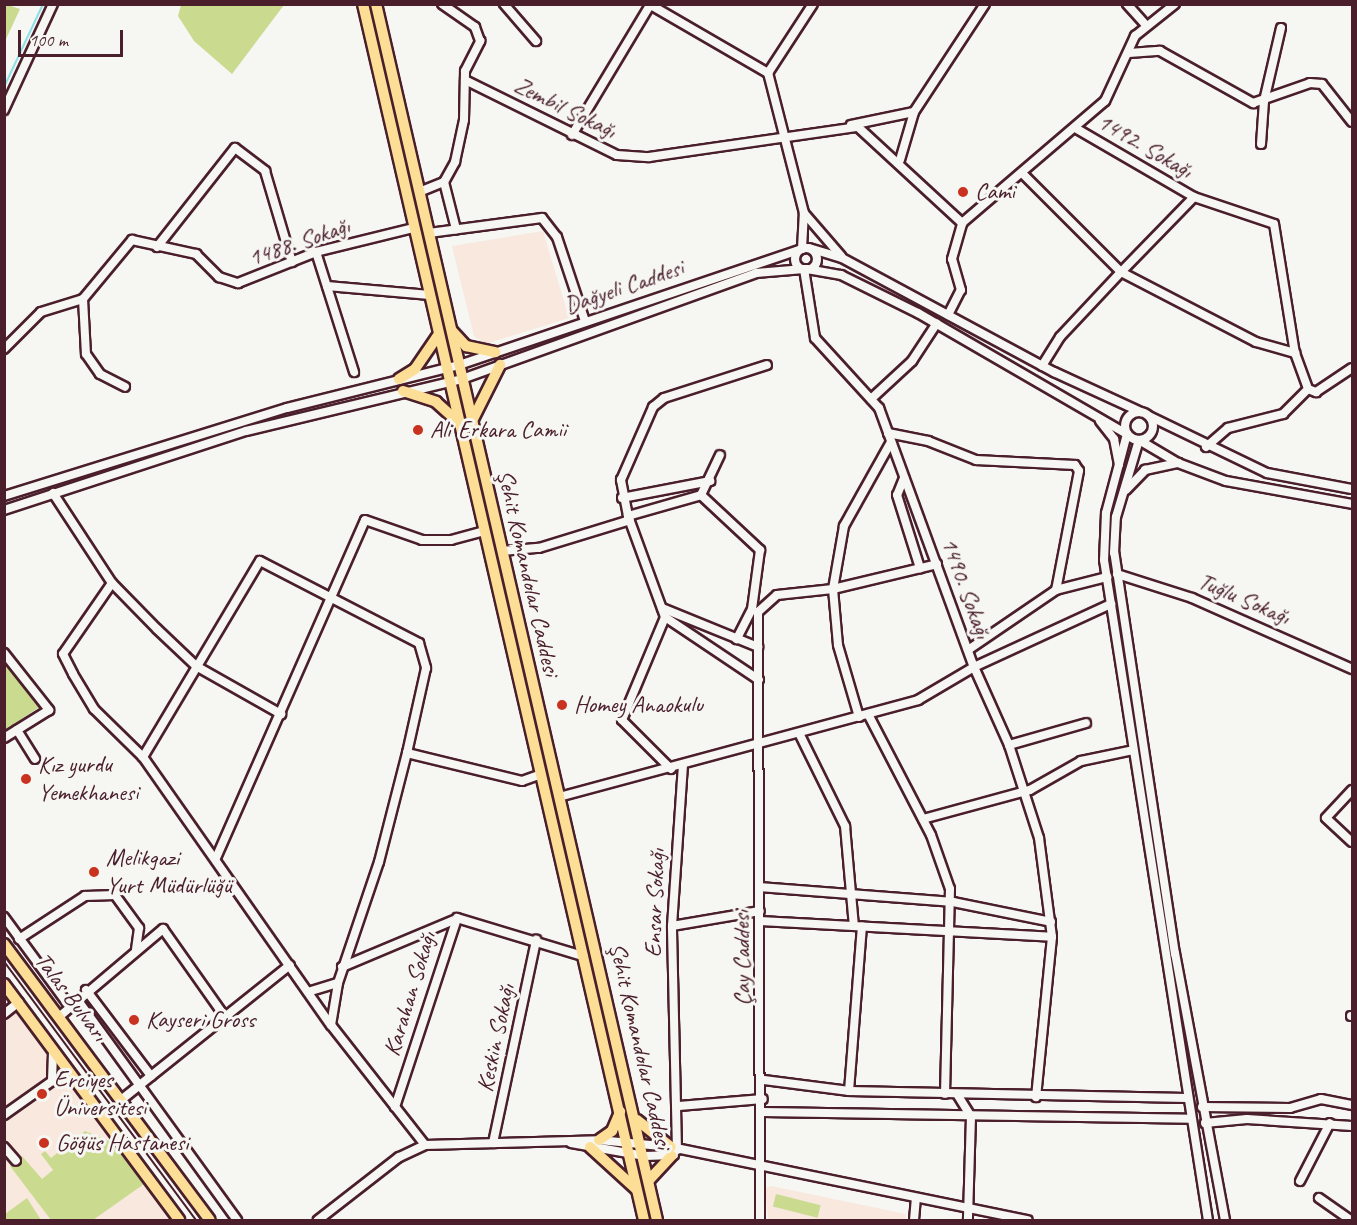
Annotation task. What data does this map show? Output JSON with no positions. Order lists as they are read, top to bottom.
{
  "streets": {
    "main road": ["Şehit Komandolar Caddesi", "Talas Bulvarı"],
    "street": [
      "Zembil Sokağı",
      "1492. Sokağı",
      "1488. Sokağı",
      "Dağyeli Caddesi",
      "1490. Sokağı",
      "Tuğlu Sokağı",
      "Ensar Sokağı",
      "Çay Caddesi",
      "Karahan Sokağı",
      "Keskin Sokağı"
    ]
  },
  "crossings": [
    ["1488. Sokağı", "Şehit Komandolar Caddesi"],
    ["Dağyeli Caddesi", "Şehit Komandolar Caddesi"],
    ["Dağyeli Caddesi", "1490. Sokağı"],
    ["Şehit Komandolar Caddesi", "Karahan Sokağı"],
    ["1490. Sokağı", "Çay Caddesi"],
    ["Karahan Sokağı", "Keskin Sokağı"]
  ],
  "places": [
    "Cami",
    "Ali Erkara Camii",
    "Homey Anaokulu",
    "Kız yurdu Yemekhanesi",
    "Melikgazi Yurt Müdürlüğü",
    "Kayseri Gross",
    "Erciyes Üniversitesi",
    "Göğüs Hastanesi"
  ],
  "scale_bar": "100 m"
}
